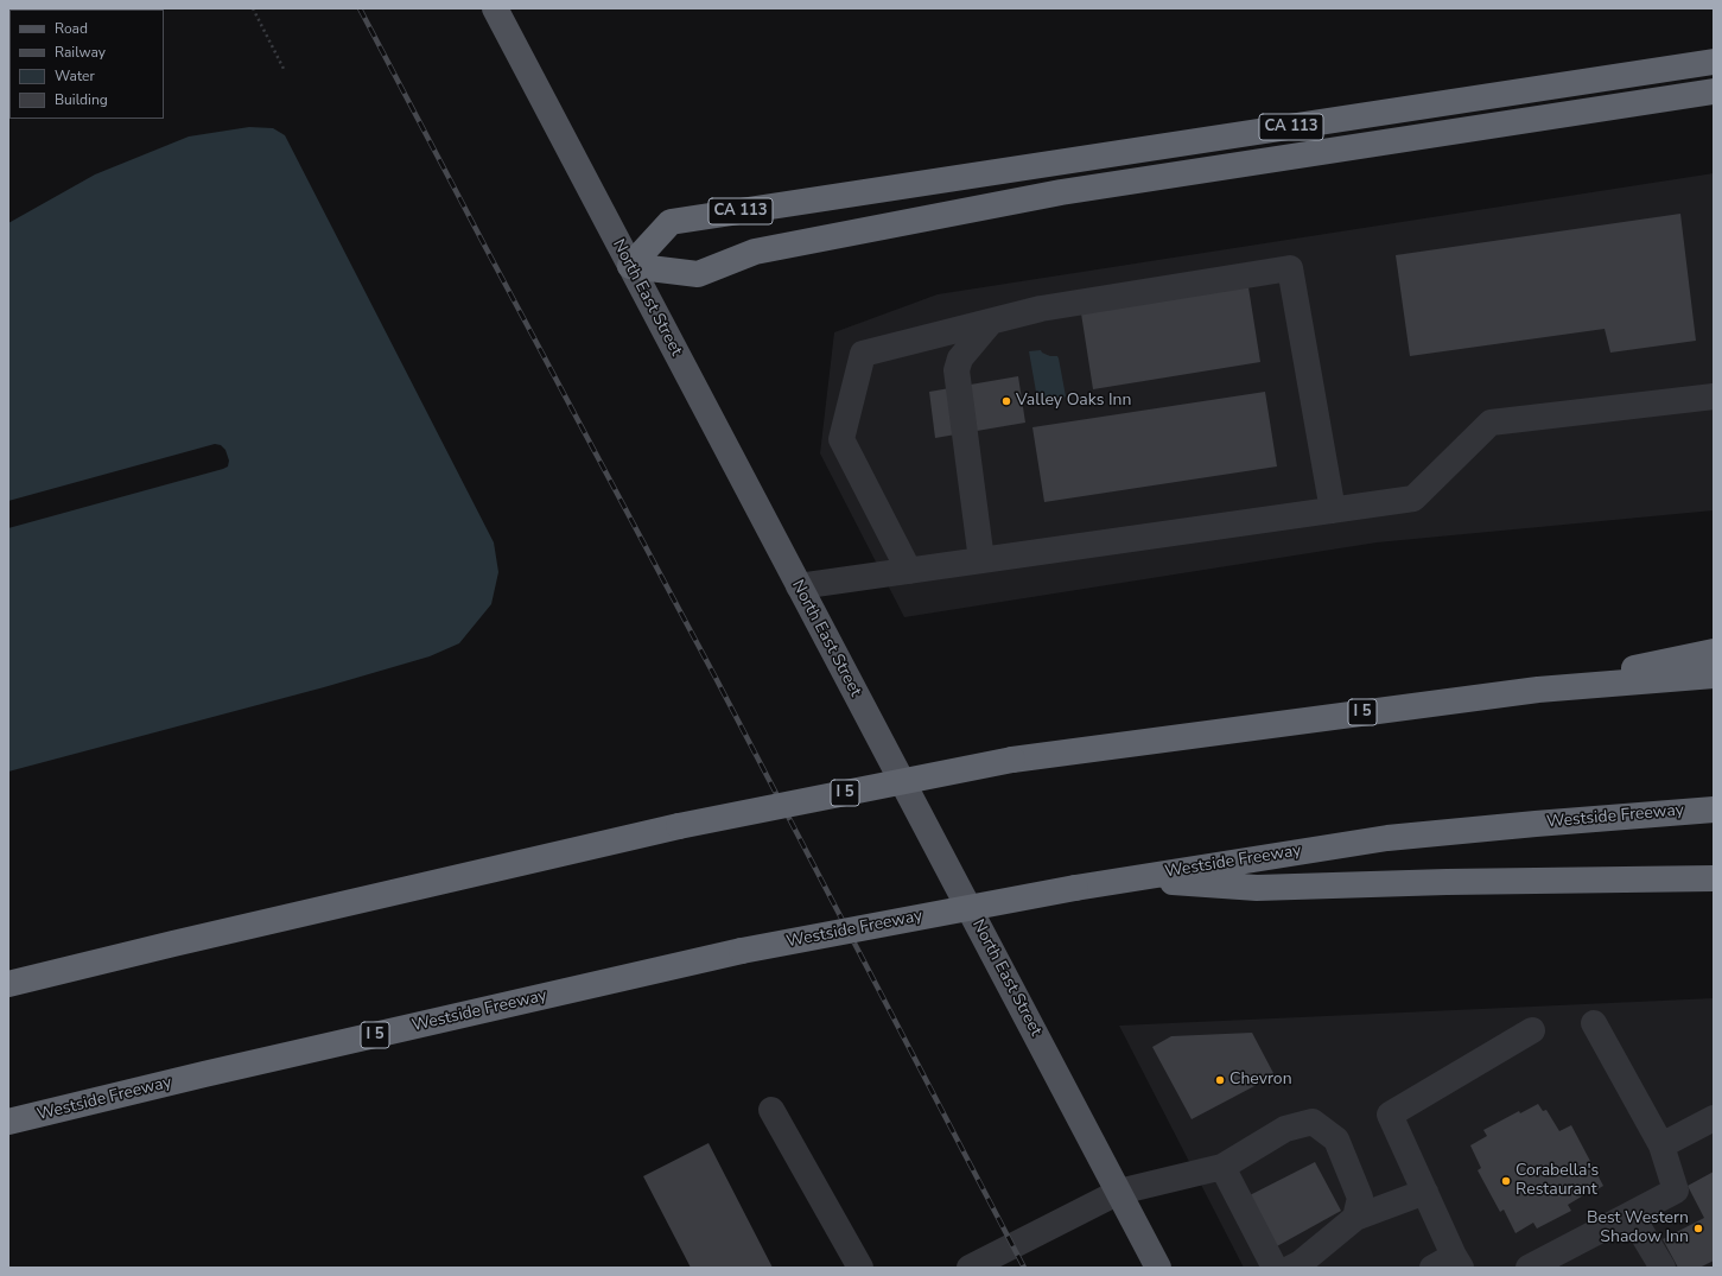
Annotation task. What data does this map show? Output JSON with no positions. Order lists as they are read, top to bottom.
{
  "streets": {
    "highway": ["CA 113", "I 5", "Westside Freeway"],
    "main road": ["North East Street"]
  },
  "crossings": [
    ["CA 113", "North East Street"]
  ],
  "places": [
    "Valley Oaks Inn",
    "Chevron",
    "Corabella's Restaurant",
    "Best Western Shadow Inn"
  ],
  "legend": [
    "Road",
    "Railway",
    "Water",
    "Building"
  ]
}
